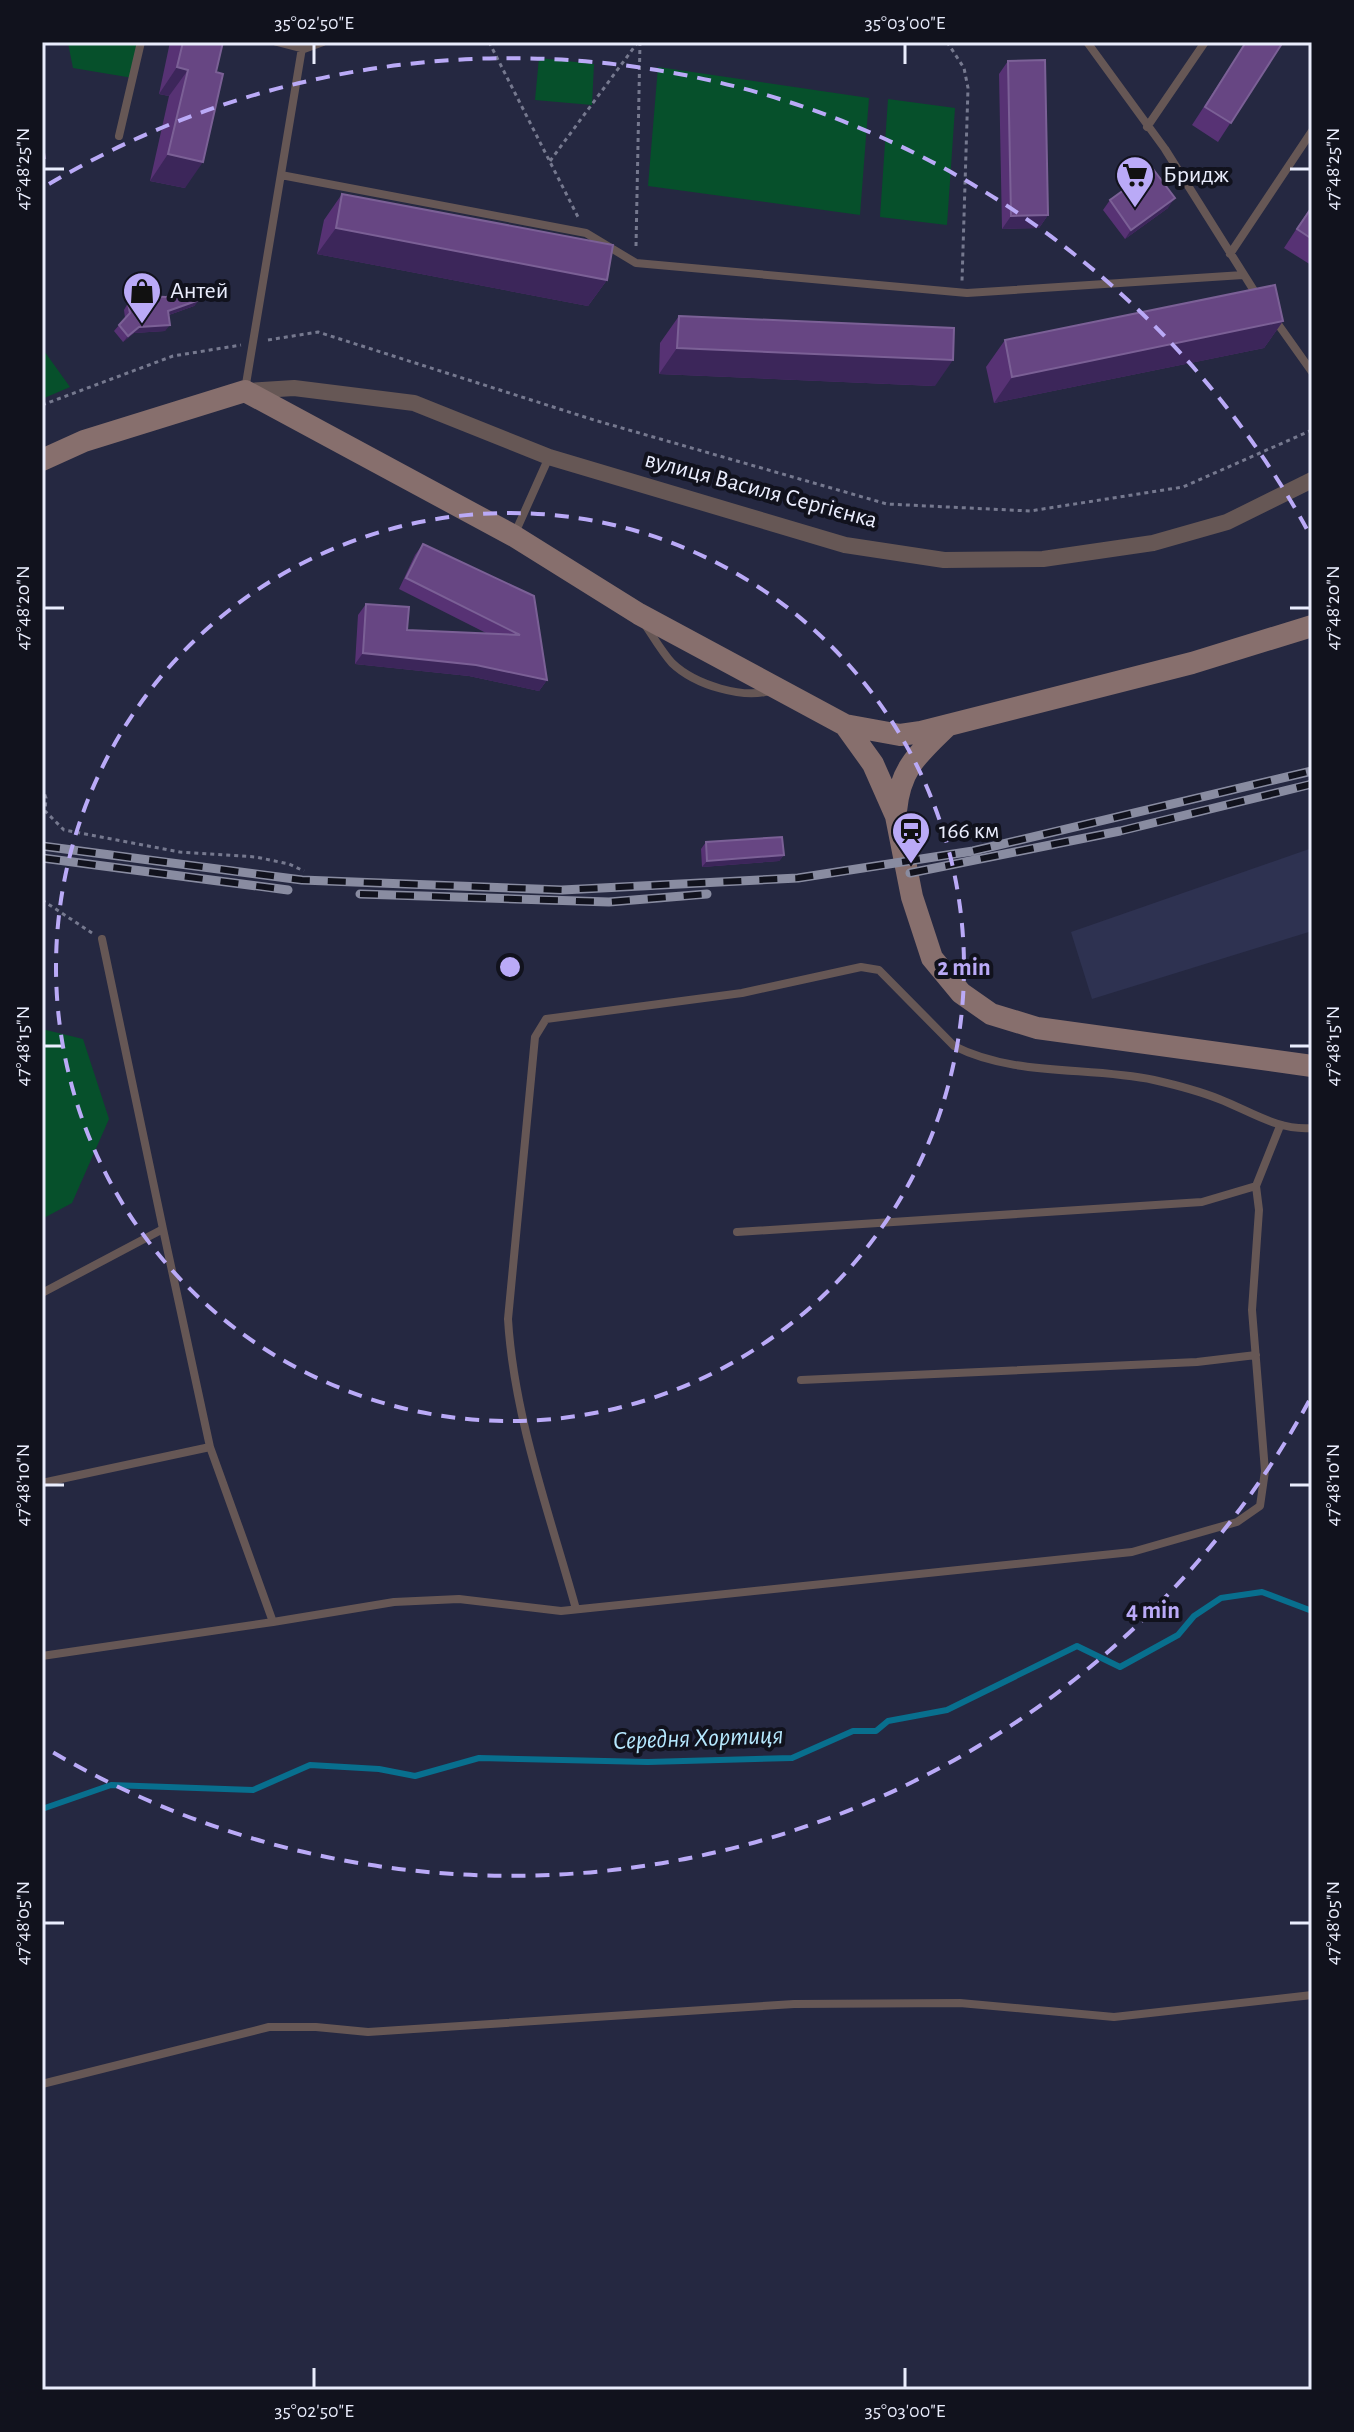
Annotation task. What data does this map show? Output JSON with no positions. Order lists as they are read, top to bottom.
{
  "streets": {
    "main road": ["вулиця Василя Сергієнка"]
  },
  "water": ["Середня Хортиця"],
  "places": {
    "supermarket": ["Бридж"],
    "shop": ["Антей"],
    "station": ["166 км"]
  },
  "coordinates": [
    "35°02'50\"E",
    "35°03'00\"E",
    "47°48'25\"N",
    "47°48'20\"N",
    "47°48'15\"N",
    "47°48'10\"N",
    "47°48'05\"N"
  ],
  "rings": ["2 min", "4 min"]
}
